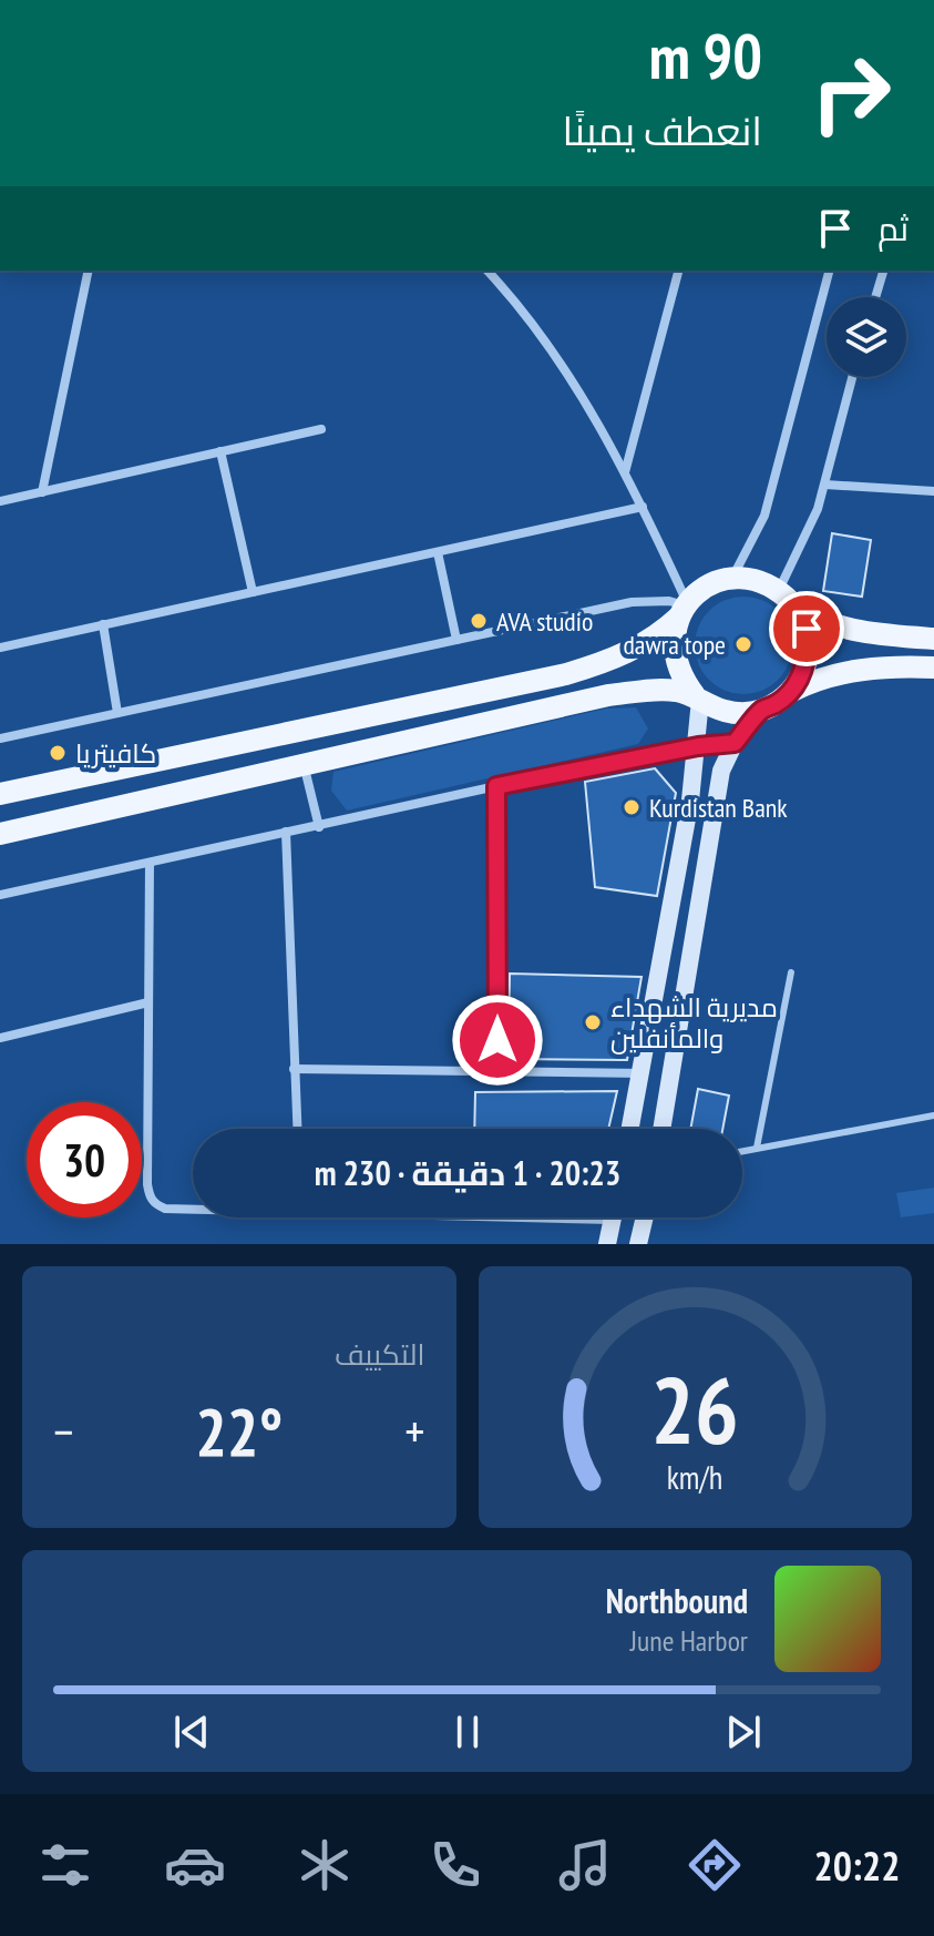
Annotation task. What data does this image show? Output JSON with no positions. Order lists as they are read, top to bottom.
{
  "places": [
    "AVA studio",
    "dawra tope",
    "كافيتريا",
    "Kurdistan Bank",
    "مديرية الشهداء والمأنفلين"
  ],
  "page": {
    "turn": ["90 m", "انعطف يمينًا"],
    "then": "ثم",
    "limit": "30",
    "trip": "20:23 · 1 دقيقة · 230 m",
    "tile": "التكييف",
    "heat": ["−", "22°", "+"],
    "song": ["Northbound", "June Harbor"],
    "tabs": "20:22",
    "gauge": ["26", "km/h"]
  }
}
